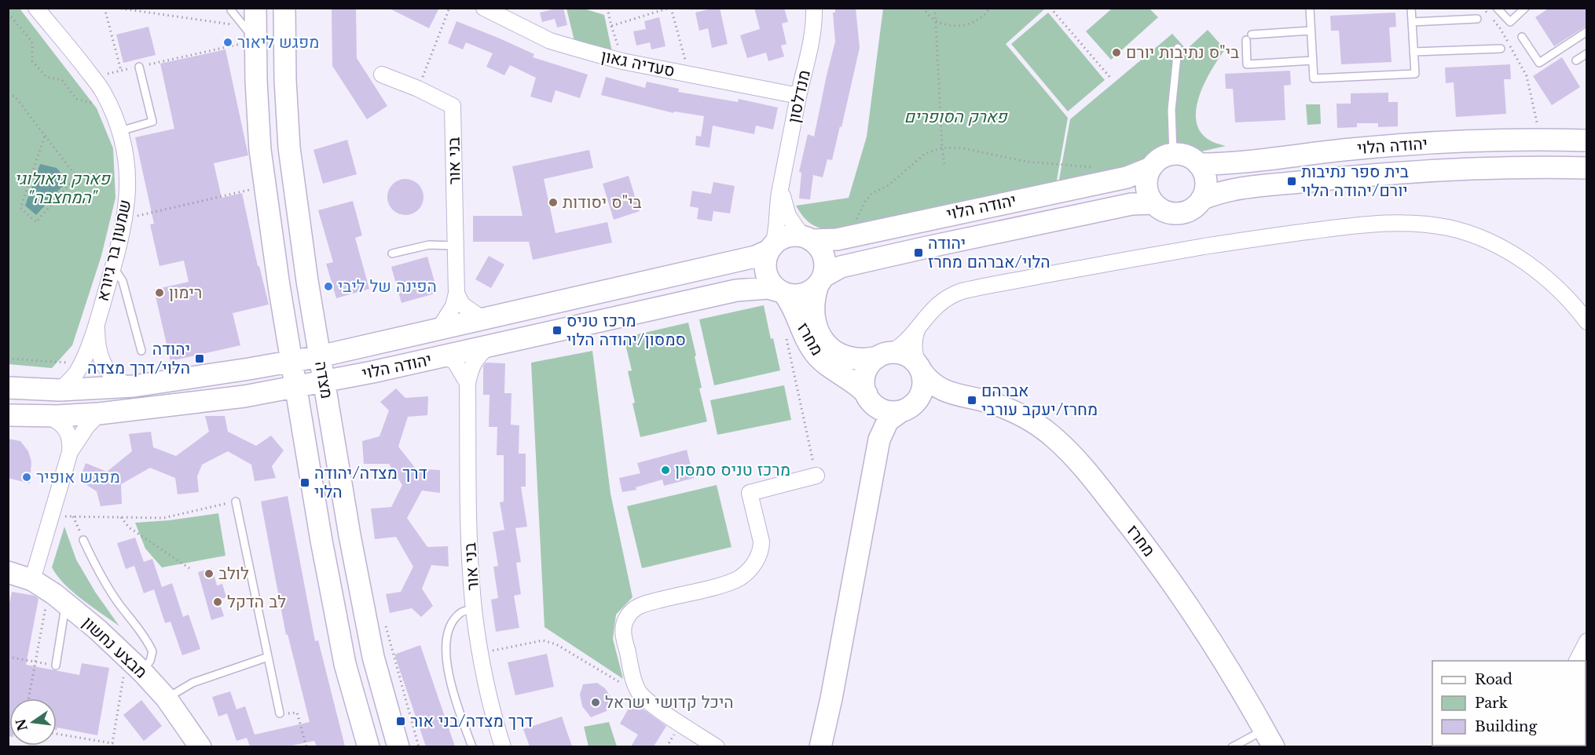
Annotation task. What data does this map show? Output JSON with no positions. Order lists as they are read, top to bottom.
{
  "streets": {
    "main road": [
      "יהודה הלוי",
      "מחרז",
      "מצדה",
      "מבצע נחשון"
    ],
    "street": [
      "סעדיה גאון",
      "מנדלסון",
      "בני אור",
      "שמעון בר גיורא"
    ]
  },
  "crossings": [
    ["סעדיה גאון", "מנדלסון"],
    ["מנדלסון", "יהודה הלוי"],
    ["מנדלסון", "מחרז"],
    ["יהודה הלוי", "בני אור"],
    ["יהודה הלוי", "שמעון בר גיורא"],
    ["יהודה הלוי", "מחרז"],
    ["יהודה הלוי", "מצדה"]
  ],
  "parks": ["פארק הסופרים", "פארק גיאולוגי \"המחצבה\""],
  "places": {
    "other": [
      "מפגש ליאור",
      "בי\"ס נתיבות יורם",
      "בי\"ס יסודות",
      "הפינה של ליבי",
      "רימון",
      "מרכז טניס סמסון",
      "מפגש אופיר",
      "לולב",
      "לב הדקל",
      "היכל קדושי ישראל"
    ],
    "transit": [
      "בית ספר נתיבות יורם/יהודה הלוי",
      "יהודה הלוי/אברהם מחרז",
      "מרכז טניס סמסון/יהודה הלוי",
      "יהודה הלוי/דרך מצדה",
      "אברהם מחרז/יעקב עורבי",
      "דרך מצדה/יהודה הלוי",
      "דרך מצדה/בני אור"
    ]
  },
  "legend": ["Road", "Park", "Building"],
  "north": "left"
}
